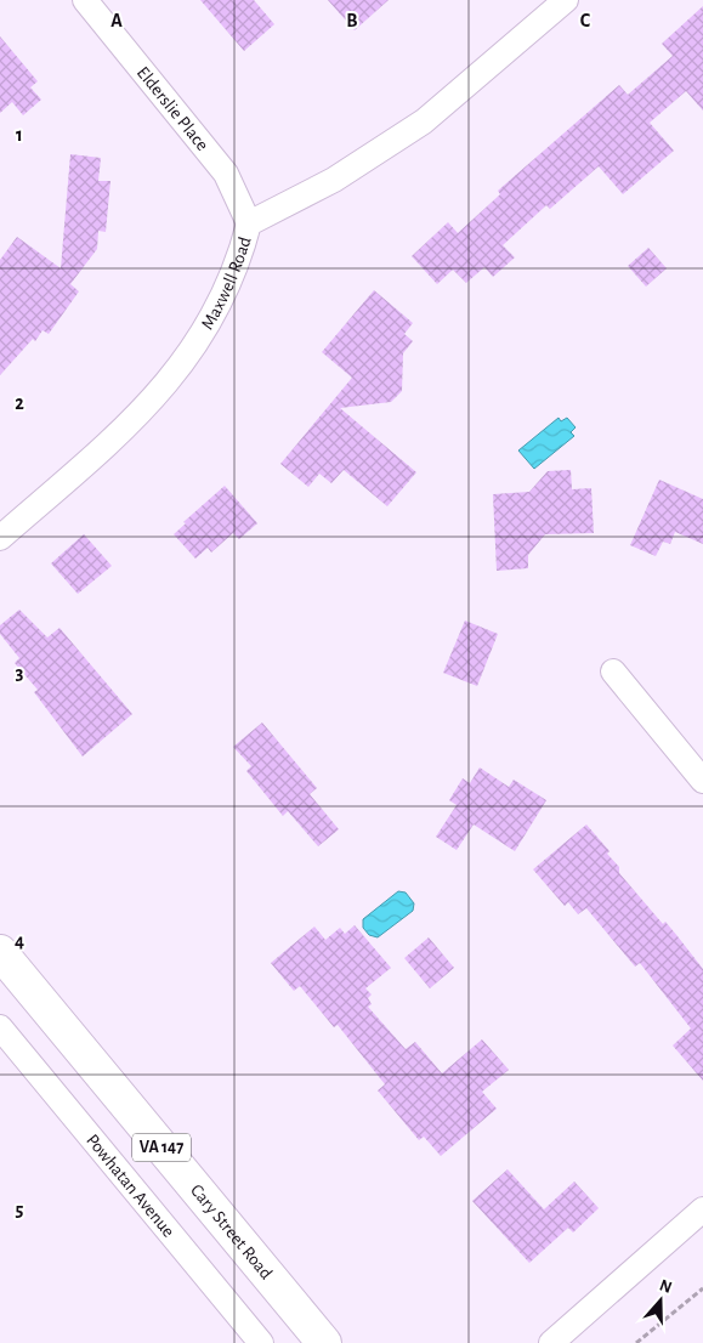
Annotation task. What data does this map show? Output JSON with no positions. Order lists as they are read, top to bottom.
{
  "streets": {
    "main road": ["VA 147", "Cary Street Road"],
    "street": ["Elderslie Place", "Maxwell Road", "Powhatan Avenue"]
  },
  "crossings": [
    ["Elderslie Place", "Maxwell Road"]
  ],
  "north": "top",
  "grid": {
    "columns": ["A", "B", "C"],
    "rows": [
      "1",
      "2",
      "3",
      "4",
      "5"
    ]
  }
}
